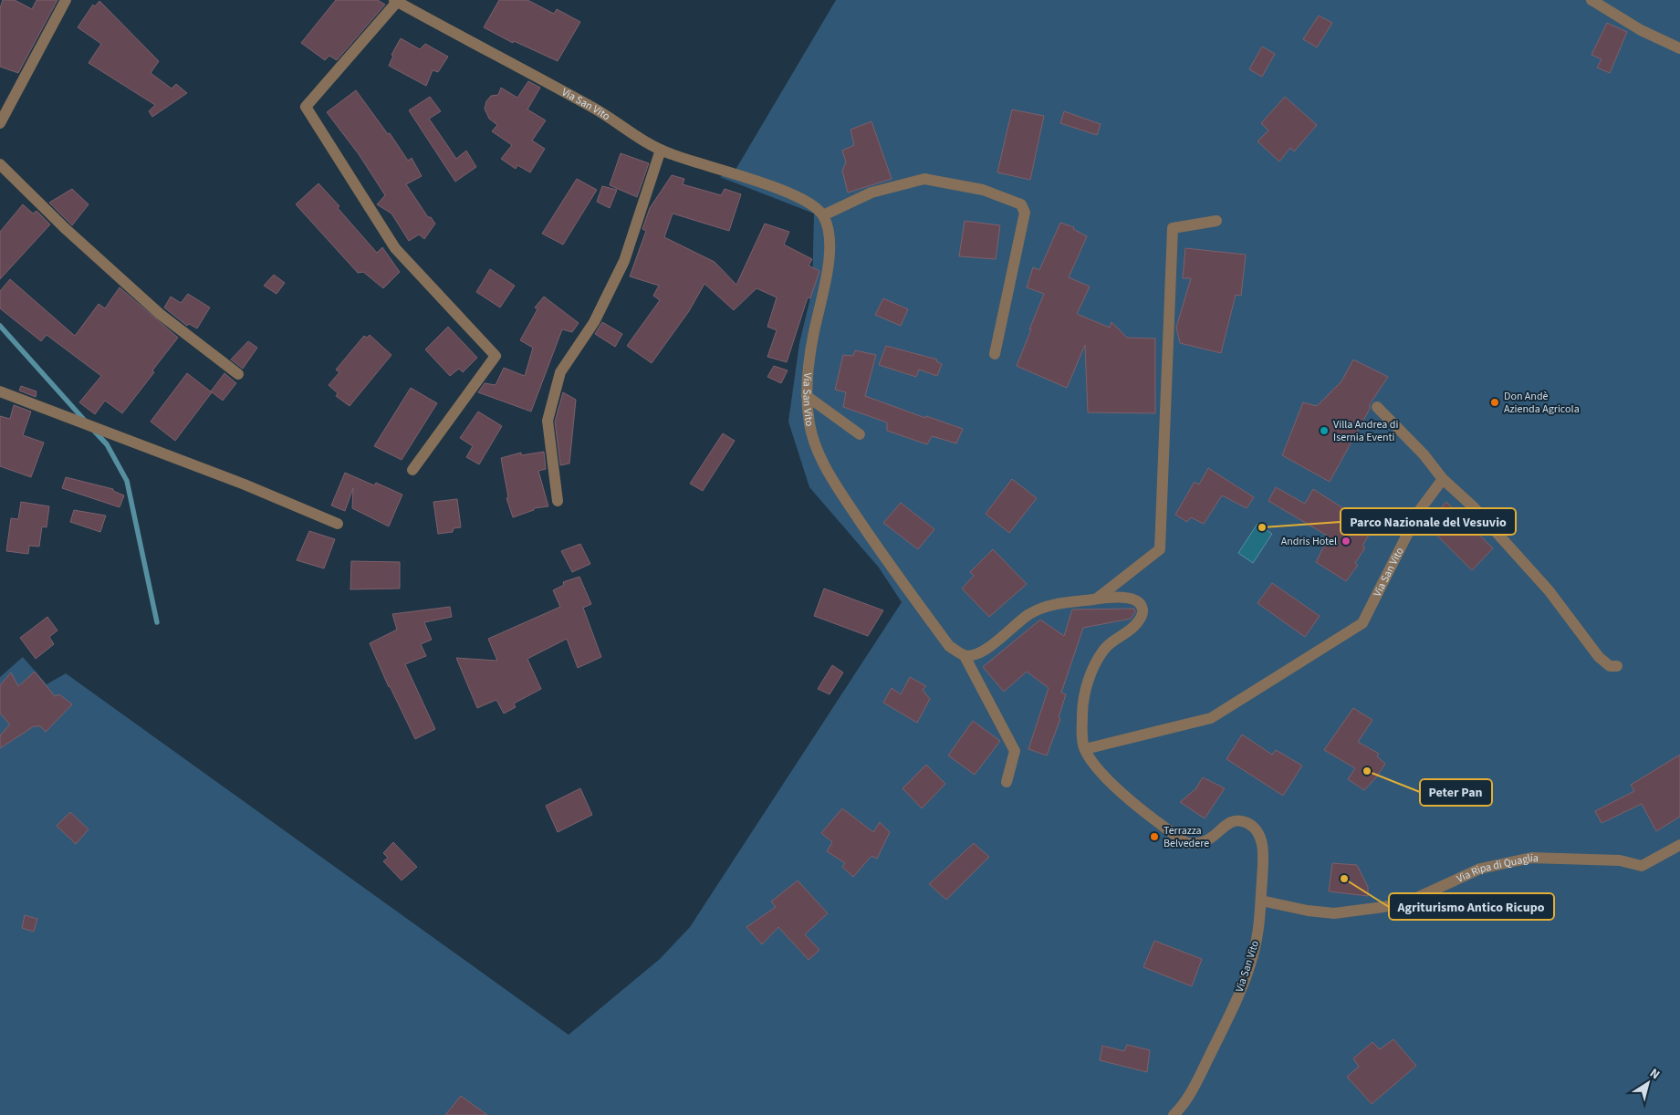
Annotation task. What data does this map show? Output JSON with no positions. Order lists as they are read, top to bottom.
{
  "streets": {
    "street": ["Via San Vito", "Via Ripa di Quaglia"]
  },
  "crossings": [
    ["Via San Vito", "Via Ripa di Quaglia"]
  ],
  "places": [
    "Don Andè Azienda Agricola",
    "Villa Andrea di Isernia Eventi",
    "Parco Nazionale del Vesuvio",
    "Andris Hotel",
    "Peter Pan",
    "Terrazza Belvedere",
    "Agriturismo Antico Ricupo"
  ],
  "north": "top right"
}
